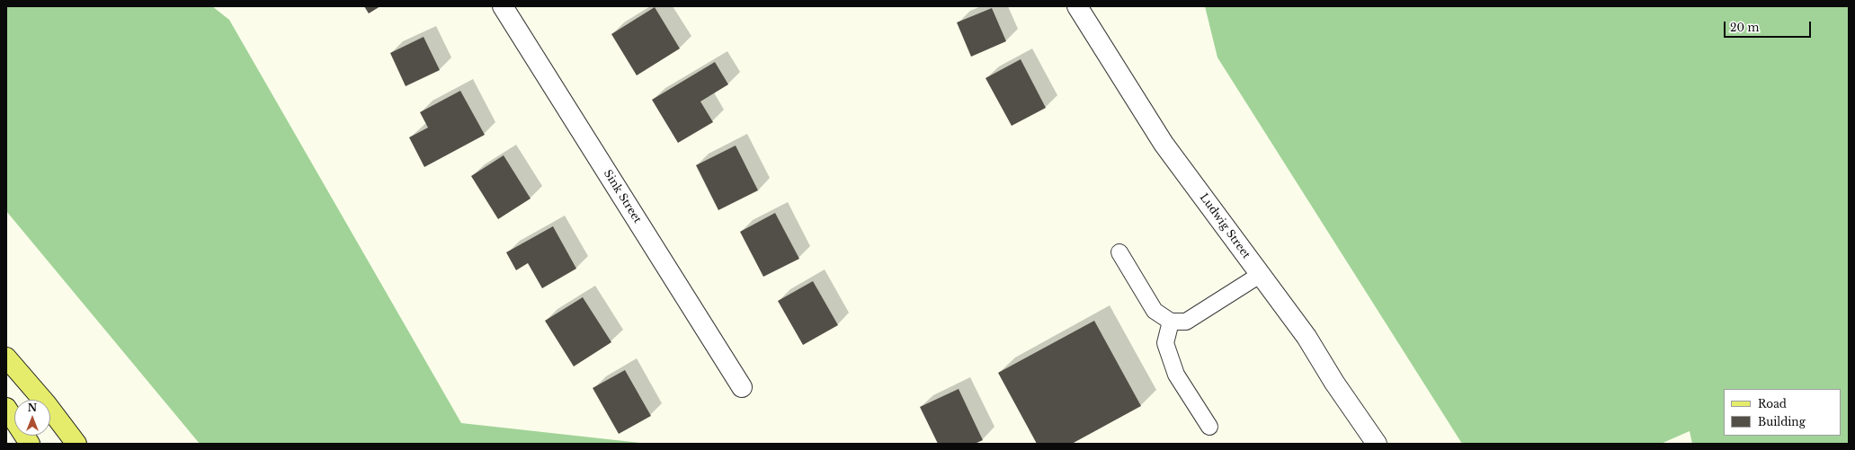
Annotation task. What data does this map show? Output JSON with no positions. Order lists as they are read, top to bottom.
{
  "streets": {
    "street": ["Sink Street", "Ludwig Street"]
  },
  "legend": ["Road", "Building"],
  "scale_bar": "20 m",
  "north": "top"
}
